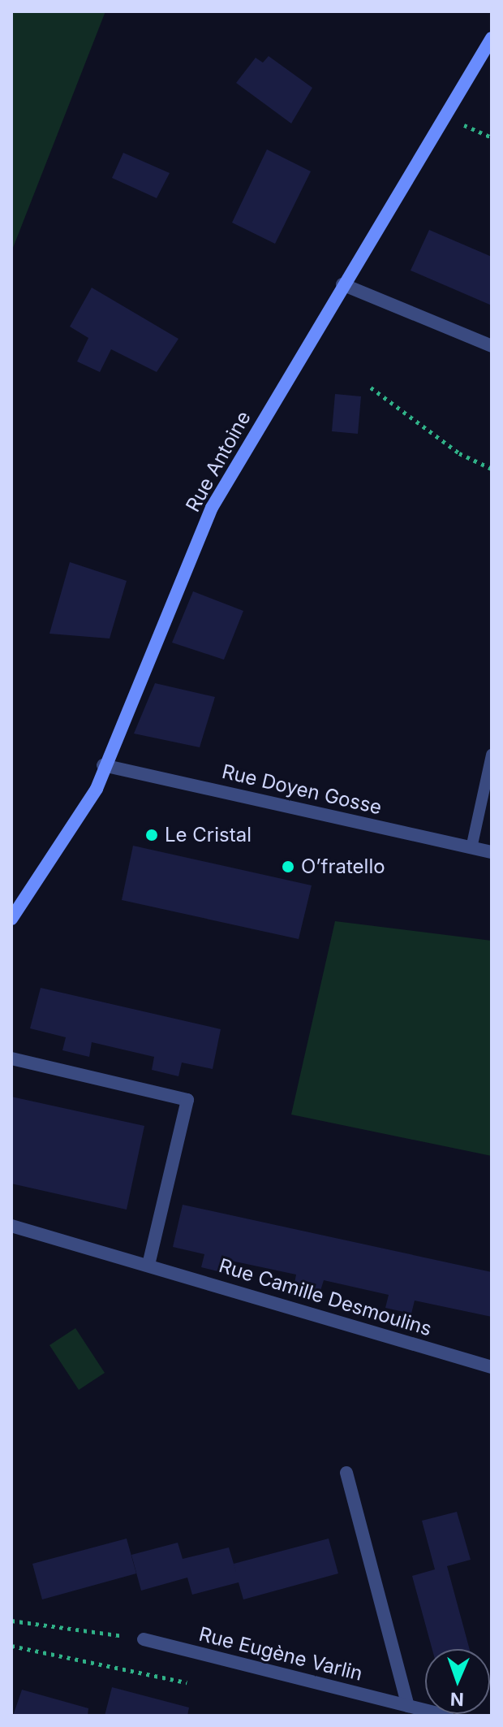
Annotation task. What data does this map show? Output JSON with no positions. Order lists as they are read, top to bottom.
{
  "streets": {
    "street": [
      "Rue Antoine",
      "Rue Doyen Gosse",
      "Rue Camille Desmoulins",
      "Rue Eugène Varlin"
    ]
  },
  "crossings": [
    ["Rue Antoine", "Rue Doyen Gosse"]
  ],
  "places": ["Le Cristal", "O’fratello"],
  "north": "bottom"
}
